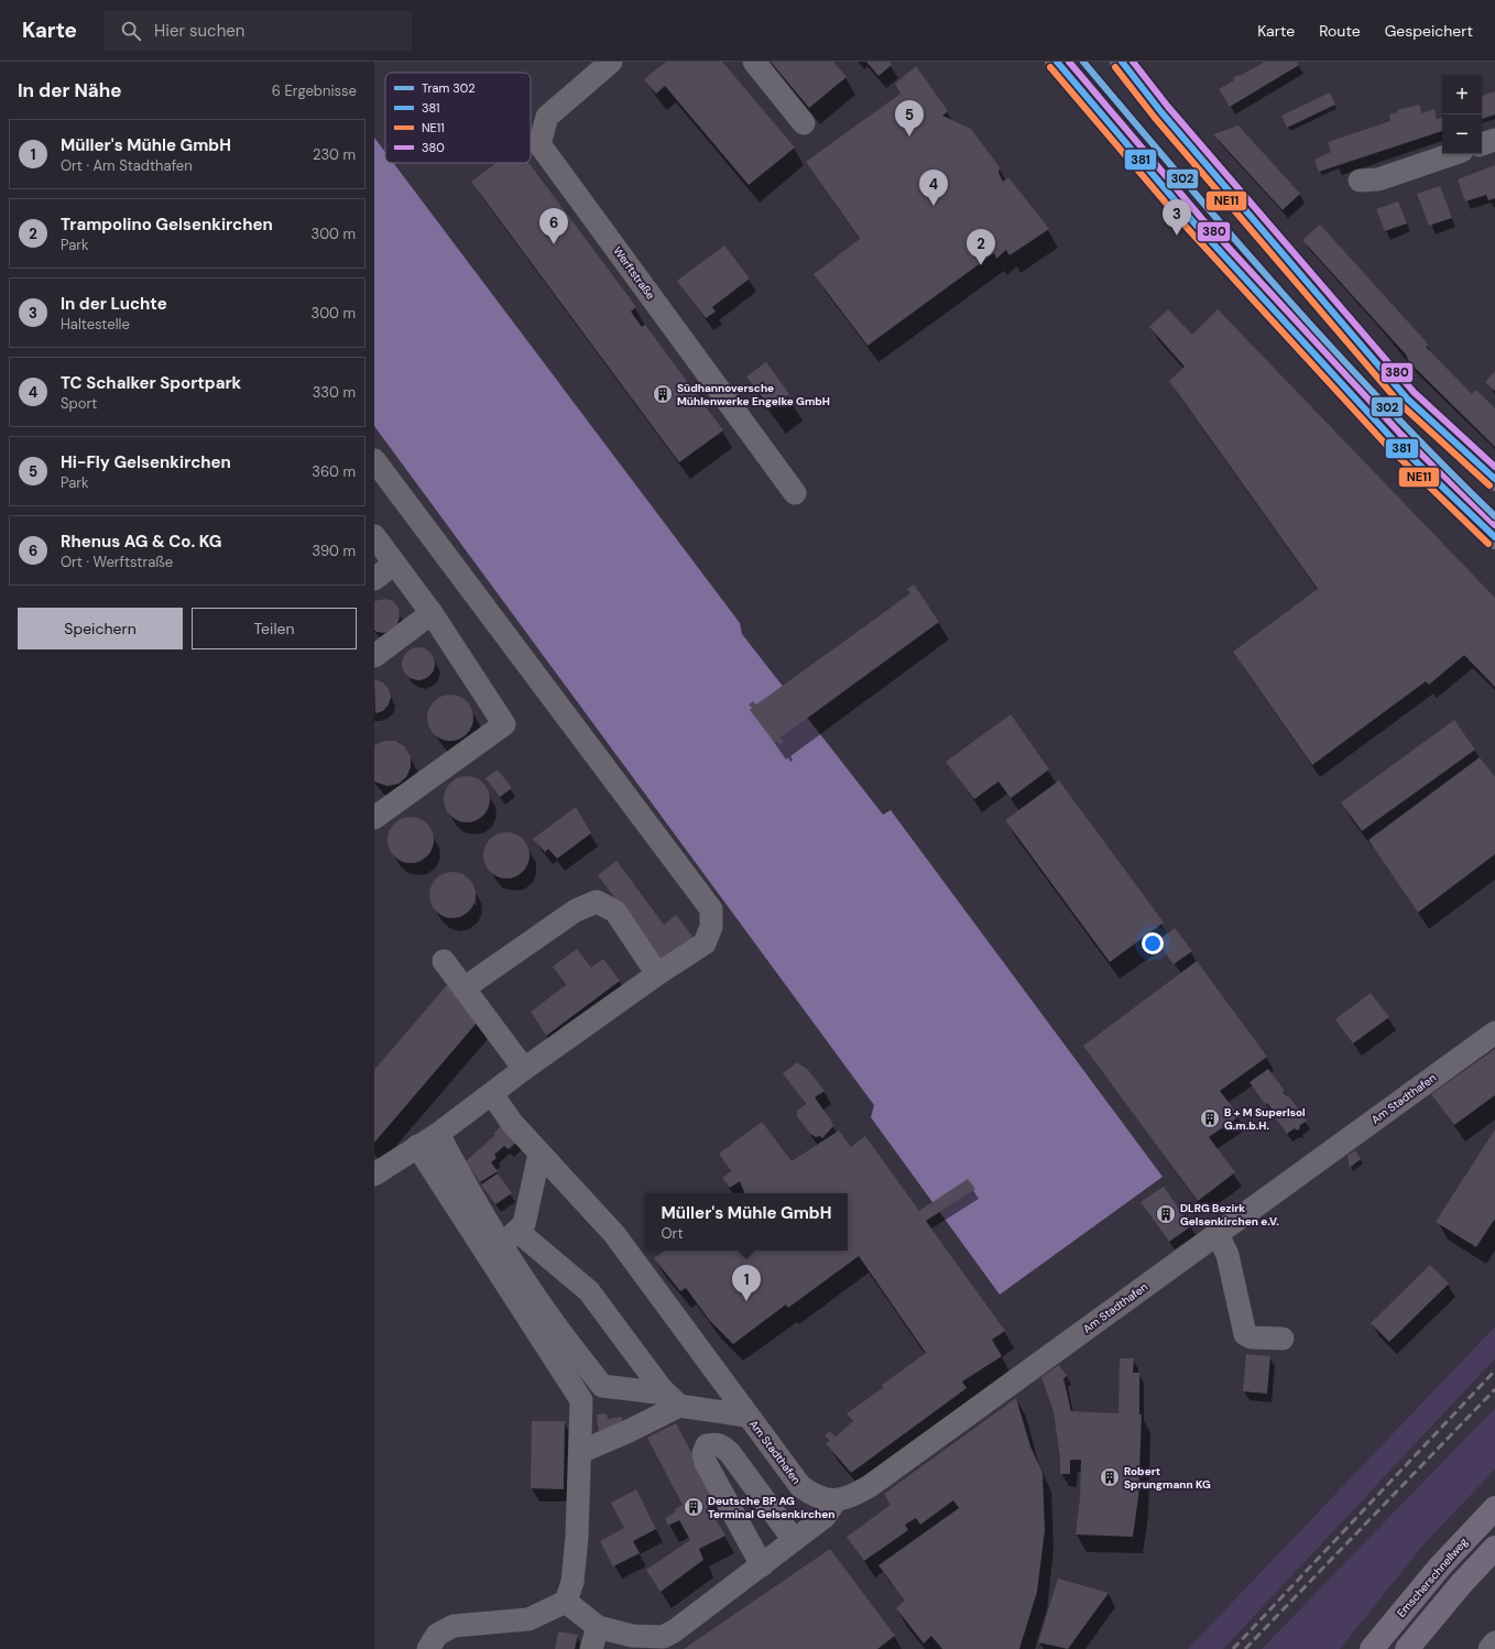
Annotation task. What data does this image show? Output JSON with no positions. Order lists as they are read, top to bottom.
{
  "streets": {
    "highway": ["Emscherschnellweg"],
    "street": ["Werftstraße", "Am Stadthafen"]
  },
  "places": {
    "building": [
      "Südhannoversche Mühlenwerke Engelke GmbH",
      "B + M SuperIsol G.m.b.H.",
      "DLRG Bezirk Gelsenkirchen e.V.",
      "Robert Sprungmann KG",
      "Deutsche BP AG Terminal Gelsenkirchen"
    ]
  },
  "lines": [
    "tram line 302",
    "transit line 381",
    "transit line 380",
    "transit line NE11"
  ],
  "legend": [
    "Tram 302",
    "381",
    "NE11",
    "380"
  ],
  "page": {
    "header": "Karte",
    "search": "Hier suchen",
    "nav": ["Karte", "Route", "Gespeichert"],
    "heading": ["In der Nähe", "6 Ergebnisse"],
    "map_buttons": ["+", "−"],
    "pins": [
      "5",
      "4",
      "3",
      "6",
      "2",
      "1"
    ],
    "list": [
      {
        "mark": "1",
        "name": "Müller's Mühle GmbH",
        "note": "Ort · Am Stadthafen",
        "value": "230 m"
      },
      {
        "mark": "2",
        "name": "Trampolino Gelsenkirchen",
        "note": "Park",
        "value": "300 m"
      },
      {
        "mark": "3",
        "name": "In der Luchte",
        "note": "Haltestelle",
        "value": "300 m"
      },
      {
        "mark": "4",
        "name": "TC Schalker Sportpark",
        "note": "Sport",
        "value": "330 m"
      },
      {
        "mark": "5",
        "name": "Hi-Fly Gelsenkirchen",
        "note": "Park",
        "value": "360 m"
      },
      {
        "mark": "6",
        "name": "Rhenus AG & Co. KG",
        "note": "Ort · Werftstraße",
        "value": "390 m"
      }
    ],
    "buttons": ["Speichern", "Teilen"],
    "popup": ["Müller's Mühle GmbH", "Ort"]
  }
}
